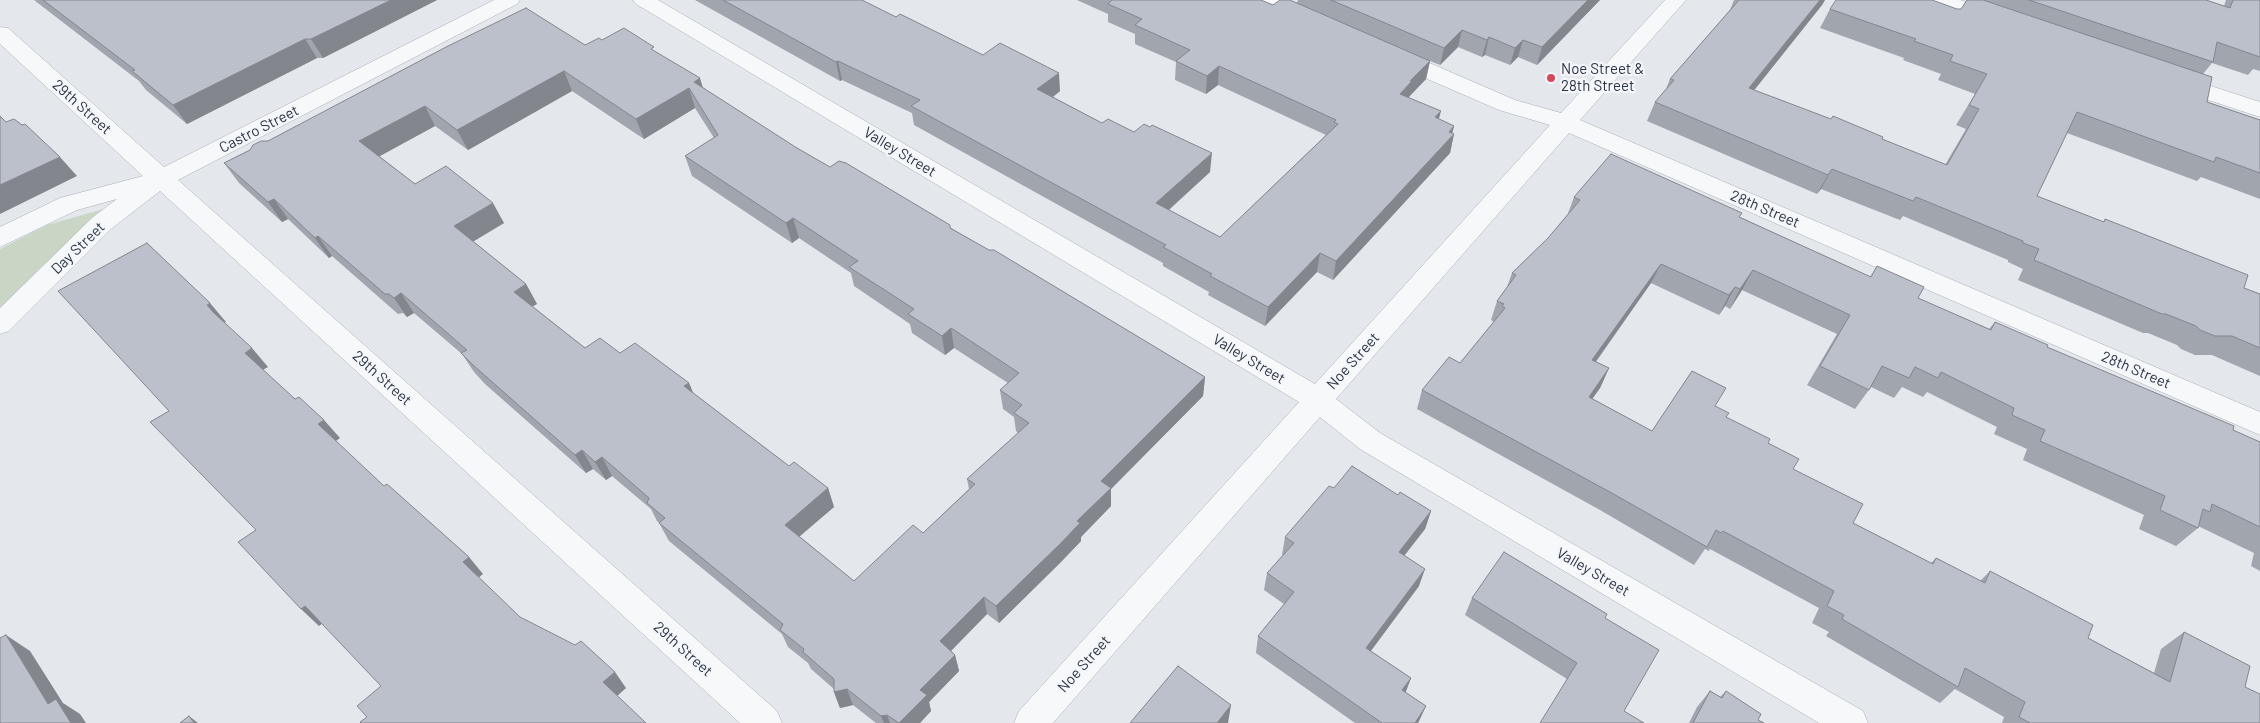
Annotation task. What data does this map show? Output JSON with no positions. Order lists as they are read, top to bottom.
{
  "streets": {
    "street": [
      "29th Street",
      "Castro Street",
      "Valley Street",
      "28th Street",
      "Day Street",
      "Noe Street"
    ]
  },
  "crossings": [
    ["29th Street", "Castro Street"],
    ["29th Street", "Day Street"],
    ["Castro Street", "Day Street"],
    ["Valley Street", "Noe Street"],
    ["28th Street", "Noe Street"]
  ],
  "places": ["Noe Street & 28th Street"]
}
